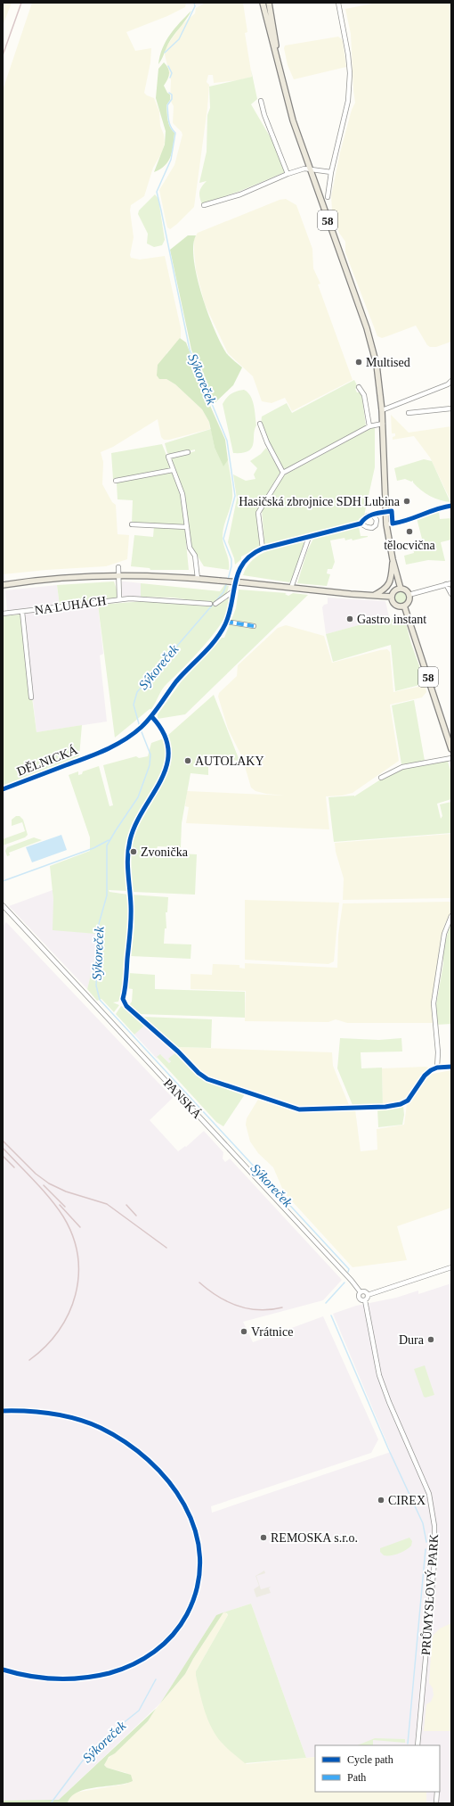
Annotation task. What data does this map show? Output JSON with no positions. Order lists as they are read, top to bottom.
{
  "streets": {
    "main road": ["58"],
    "street": [
      "NA LUHÁCH",
      "DĚLNICKÁ",
      "PANSKÁ",
      "PRŮMYSLOVÝ PARK"
    ]
  },
  "crossings": [
    ["NA LUHÁCH", "DĚLNICKÁ"],
    ["PANSKÁ", "PRŮMYSLOVÝ PARK"]
  ],
  "water": ["Sýkoreček"],
  "places": [
    "Multised",
    "Hasičská zbrojnice SDH Lubina",
    "tělocvična",
    "Gastro instant",
    "AUTOLAKY",
    "Zvonička",
    "Vrátnice",
    "Dura",
    "CIREX",
    "REMOSKA s.r.o."
  ],
  "legend": ["Cycle path", "Path"]
}
